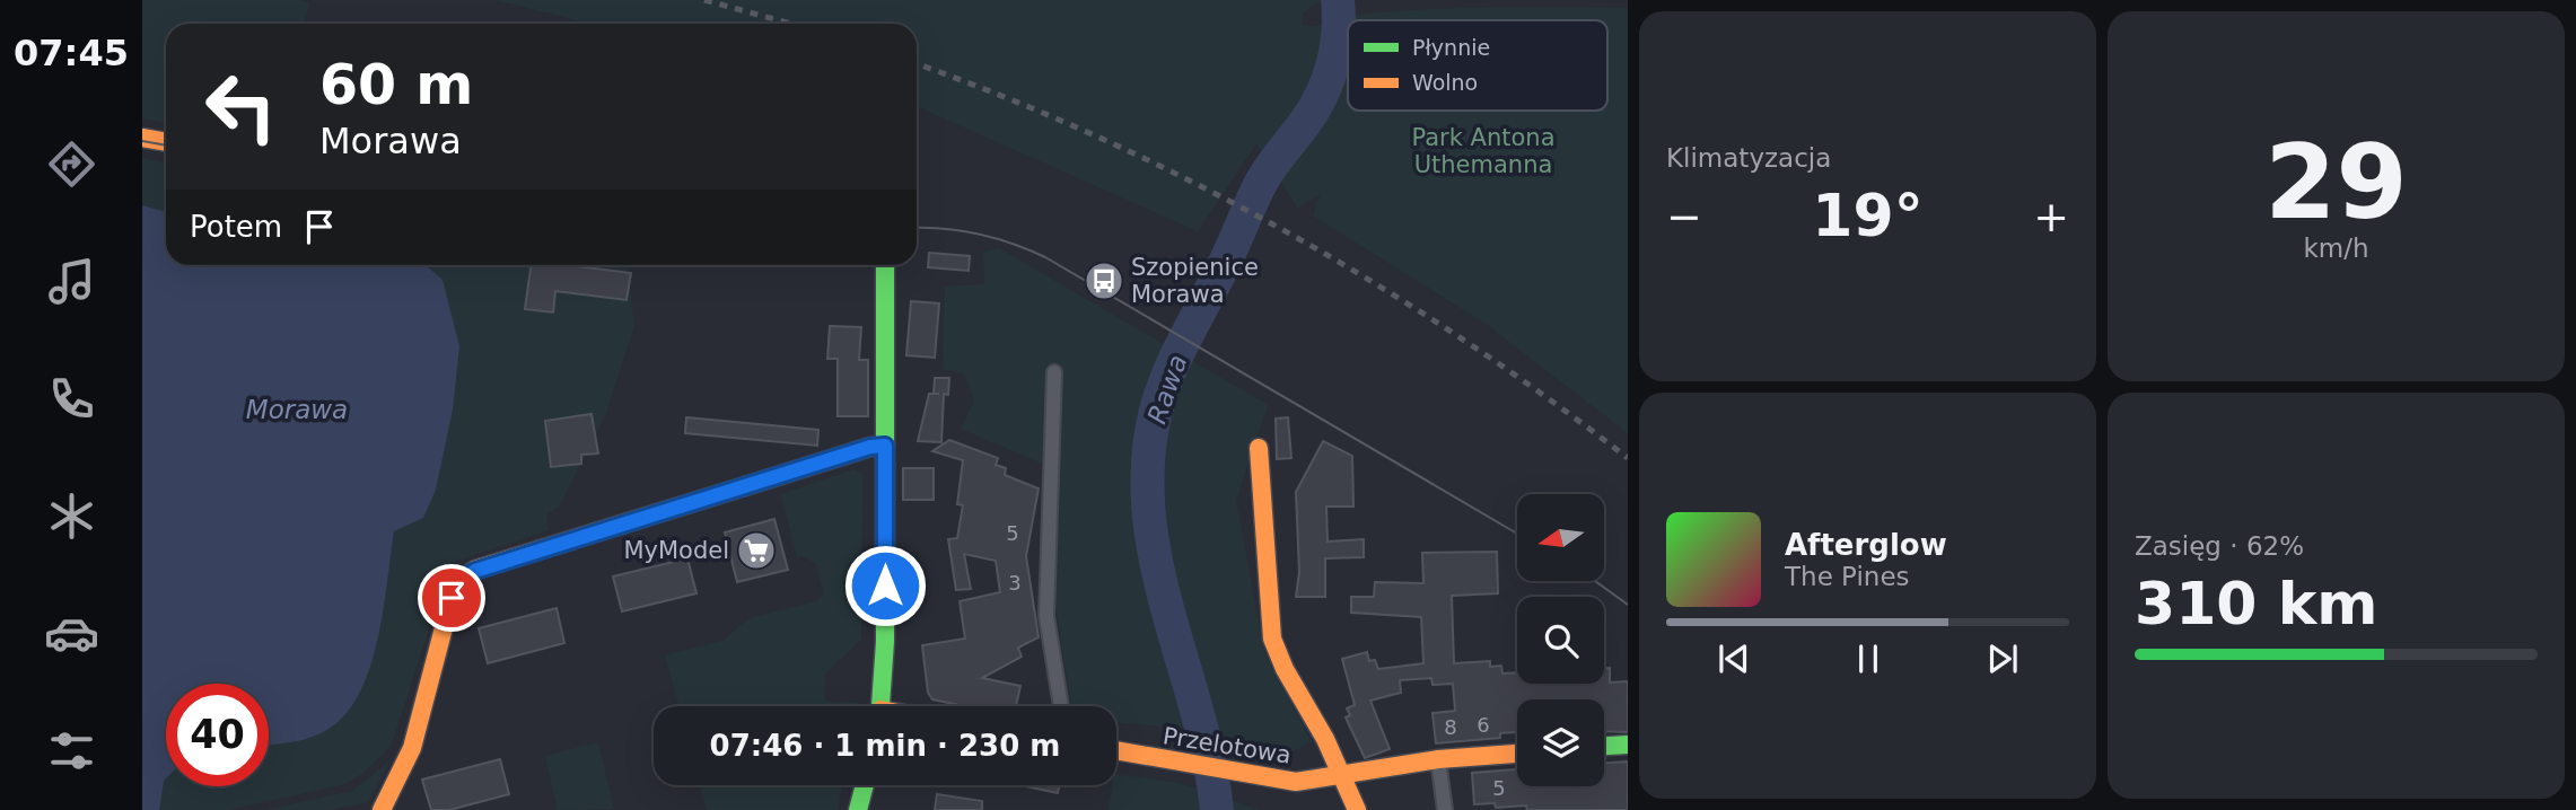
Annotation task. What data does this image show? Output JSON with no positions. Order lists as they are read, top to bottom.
{
  "streets": {
    "street": ["Przelotowa"]
  },
  "water": ["Rawa", "Morawa"],
  "parks": ["Park Antona Uthemanna"],
  "places": {
    "bus stop": ["Szopienice Morawa"],
    "supermarket": ["MyModel"]
  },
  "house_numbers": [
    "5",
    "3",
    "6",
    "8",
    "5"
  ],
  "legend": ["Płynnie", "Wolno"],
  "north": "left",
  "page": {
    "tabs": "07:45",
    "tile": [
      "Klimatyzacja",
      ["29", "km/h"],
      ["Zasięg · 62%", "310 km"]
    ],
    "turn": ["60 m", "Morawa"],
    "heat": ["−", "19°", "+"],
    "then": "Potem",
    "song": ["Afterglow", "The Pines"],
    "limit": "40",
    "trip": "07:46 · 1 min · 230 m"
  }
}
